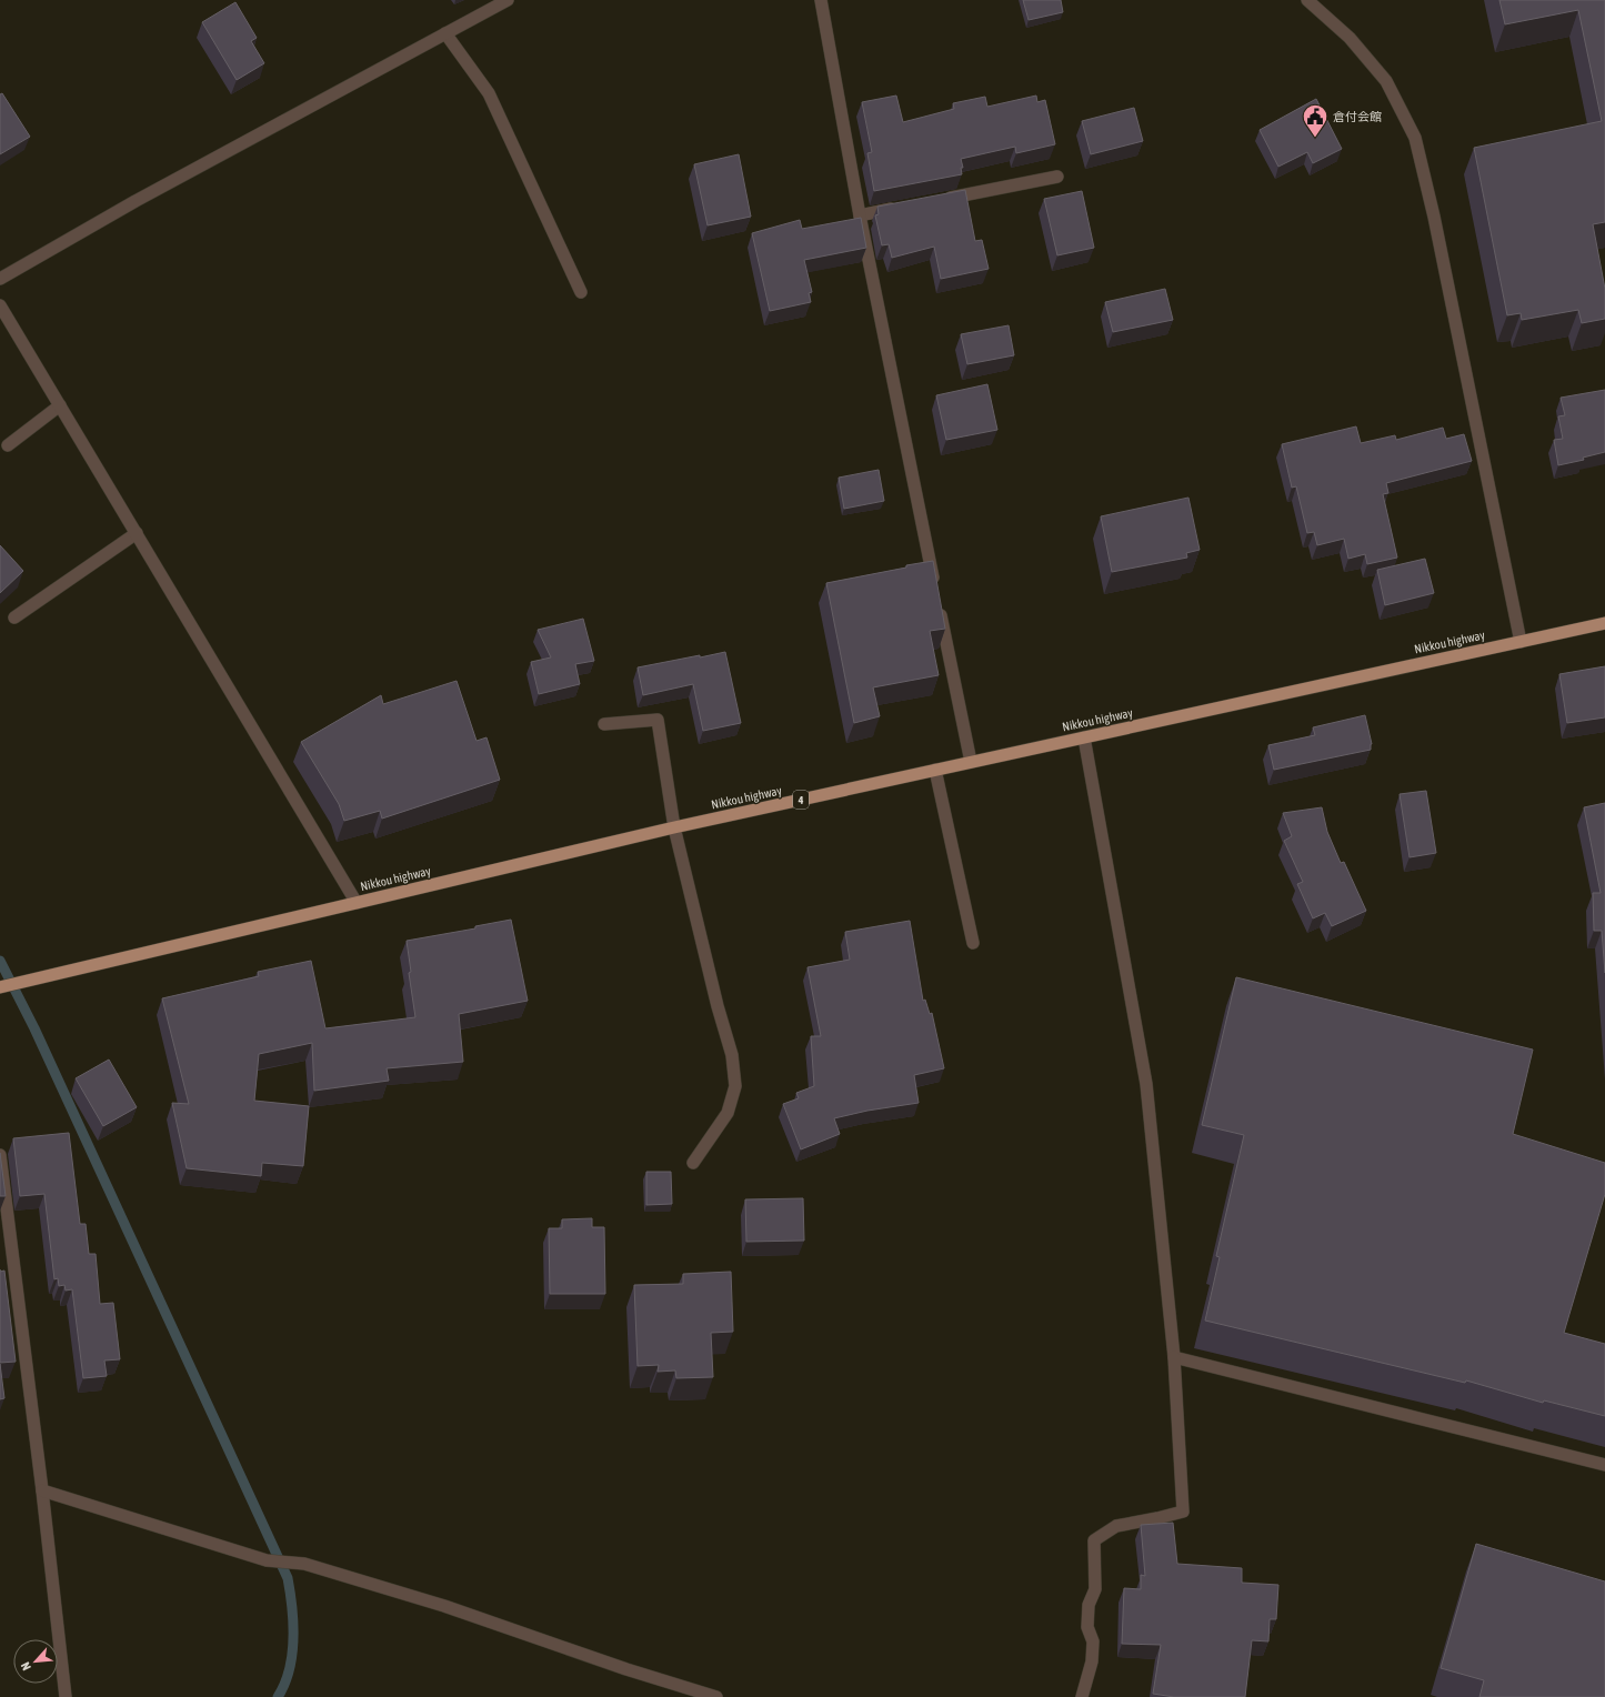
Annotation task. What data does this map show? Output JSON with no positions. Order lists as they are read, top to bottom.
{
  "streets": {
    "highway": ["Nikkou highway", "4"]
  },
  "places": {
    "public building": ["倉付会館"]
  },
  "north": "bottom left"
}
